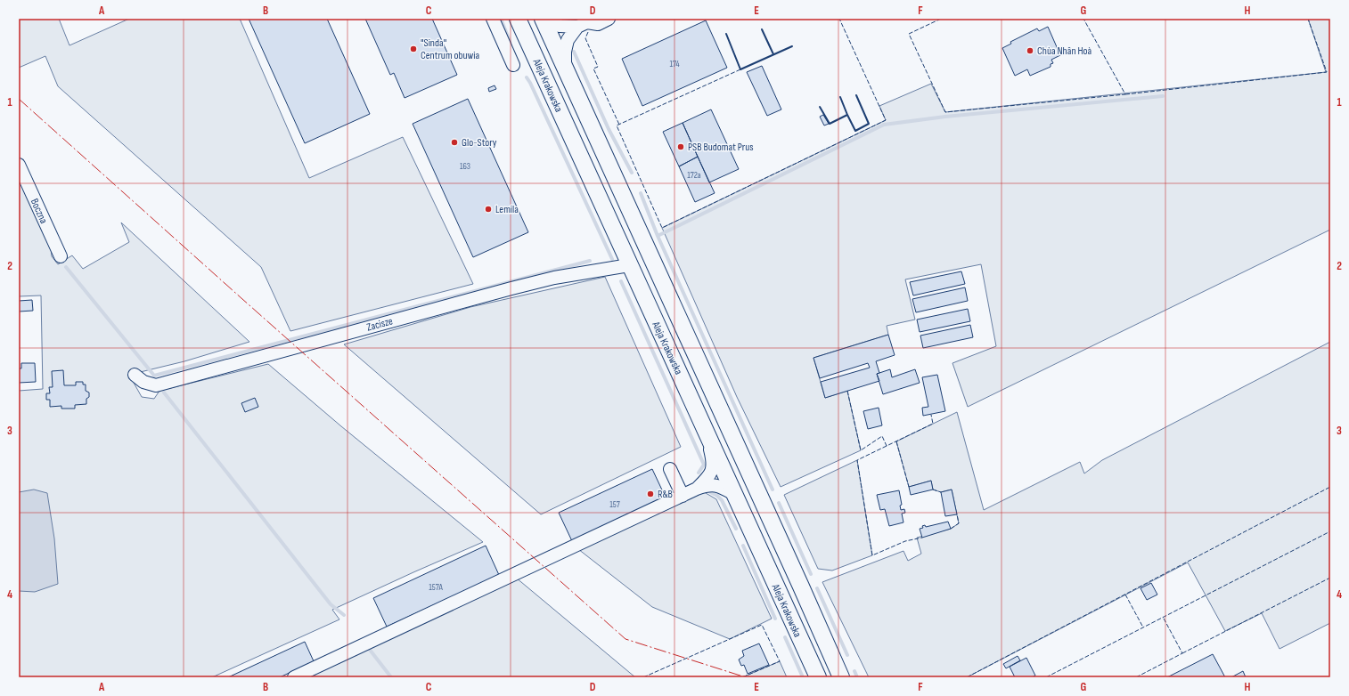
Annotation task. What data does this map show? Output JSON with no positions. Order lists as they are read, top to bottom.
{
  "streets": {
    "main road": ["Aleja Krakowska"],
    "street": ["Boczna", "Zacisze"]
  },
  "crossings": [
    ["Aleja Krakowska", "Zacisze"]
  ],
  "places": [
    "\"Sinda\" Centrum obuwia",
    "Chùa Nhân Hoà",
    "Glo-Story",
    "PSB Budomat Prus",
    "Lemila",
    "R&B"
  ],
  "house_numbers": [
    "174",
    "163",
    "172a",
    "157",
    "157A"
  ],
  "grid": {
    "columns": [
      "A",
      "B",
      "C",
      "D",
      "E",
      "F",
      "G",
      "H"
    ],
    "rows": [
      "1",
      "2",
      "3",
      "4"
    ]
  }
}
